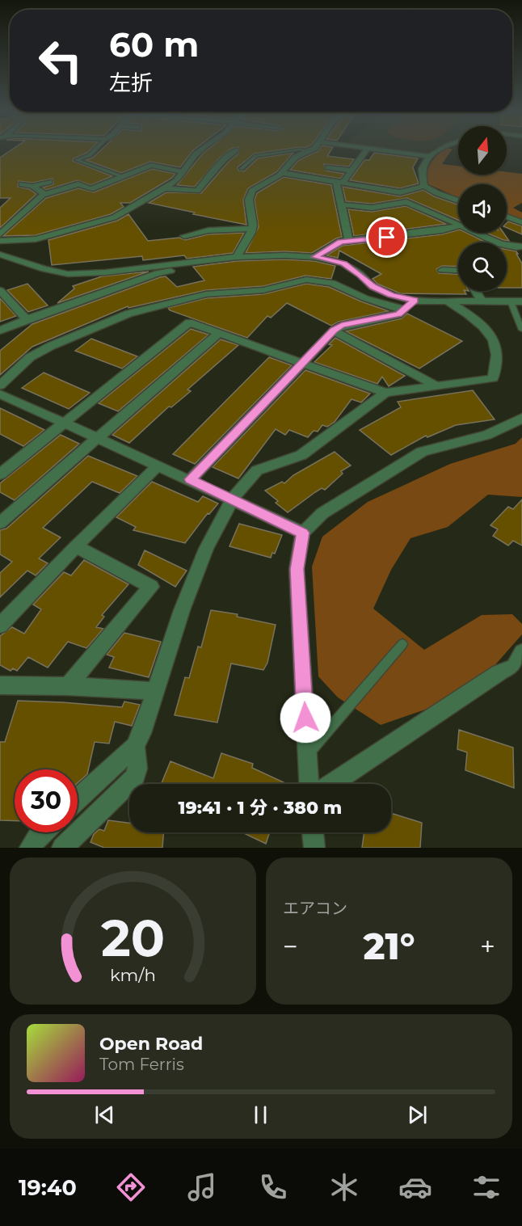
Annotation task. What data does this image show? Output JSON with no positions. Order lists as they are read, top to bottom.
{
  "north": "top",
  "page": {
    "turn": ["60 m", "左折"],
    "limit": "30",
    "trip": "19:41 · 1 分 · 380 m",
    "tile": "エアコン",
    "heat": ["−", "21°", "+"],
    "song": ["Open Road", "Tom Ferris"],
    "tabs": "19:40",
    "gauge": ["20", "km/h"]
  }
}
